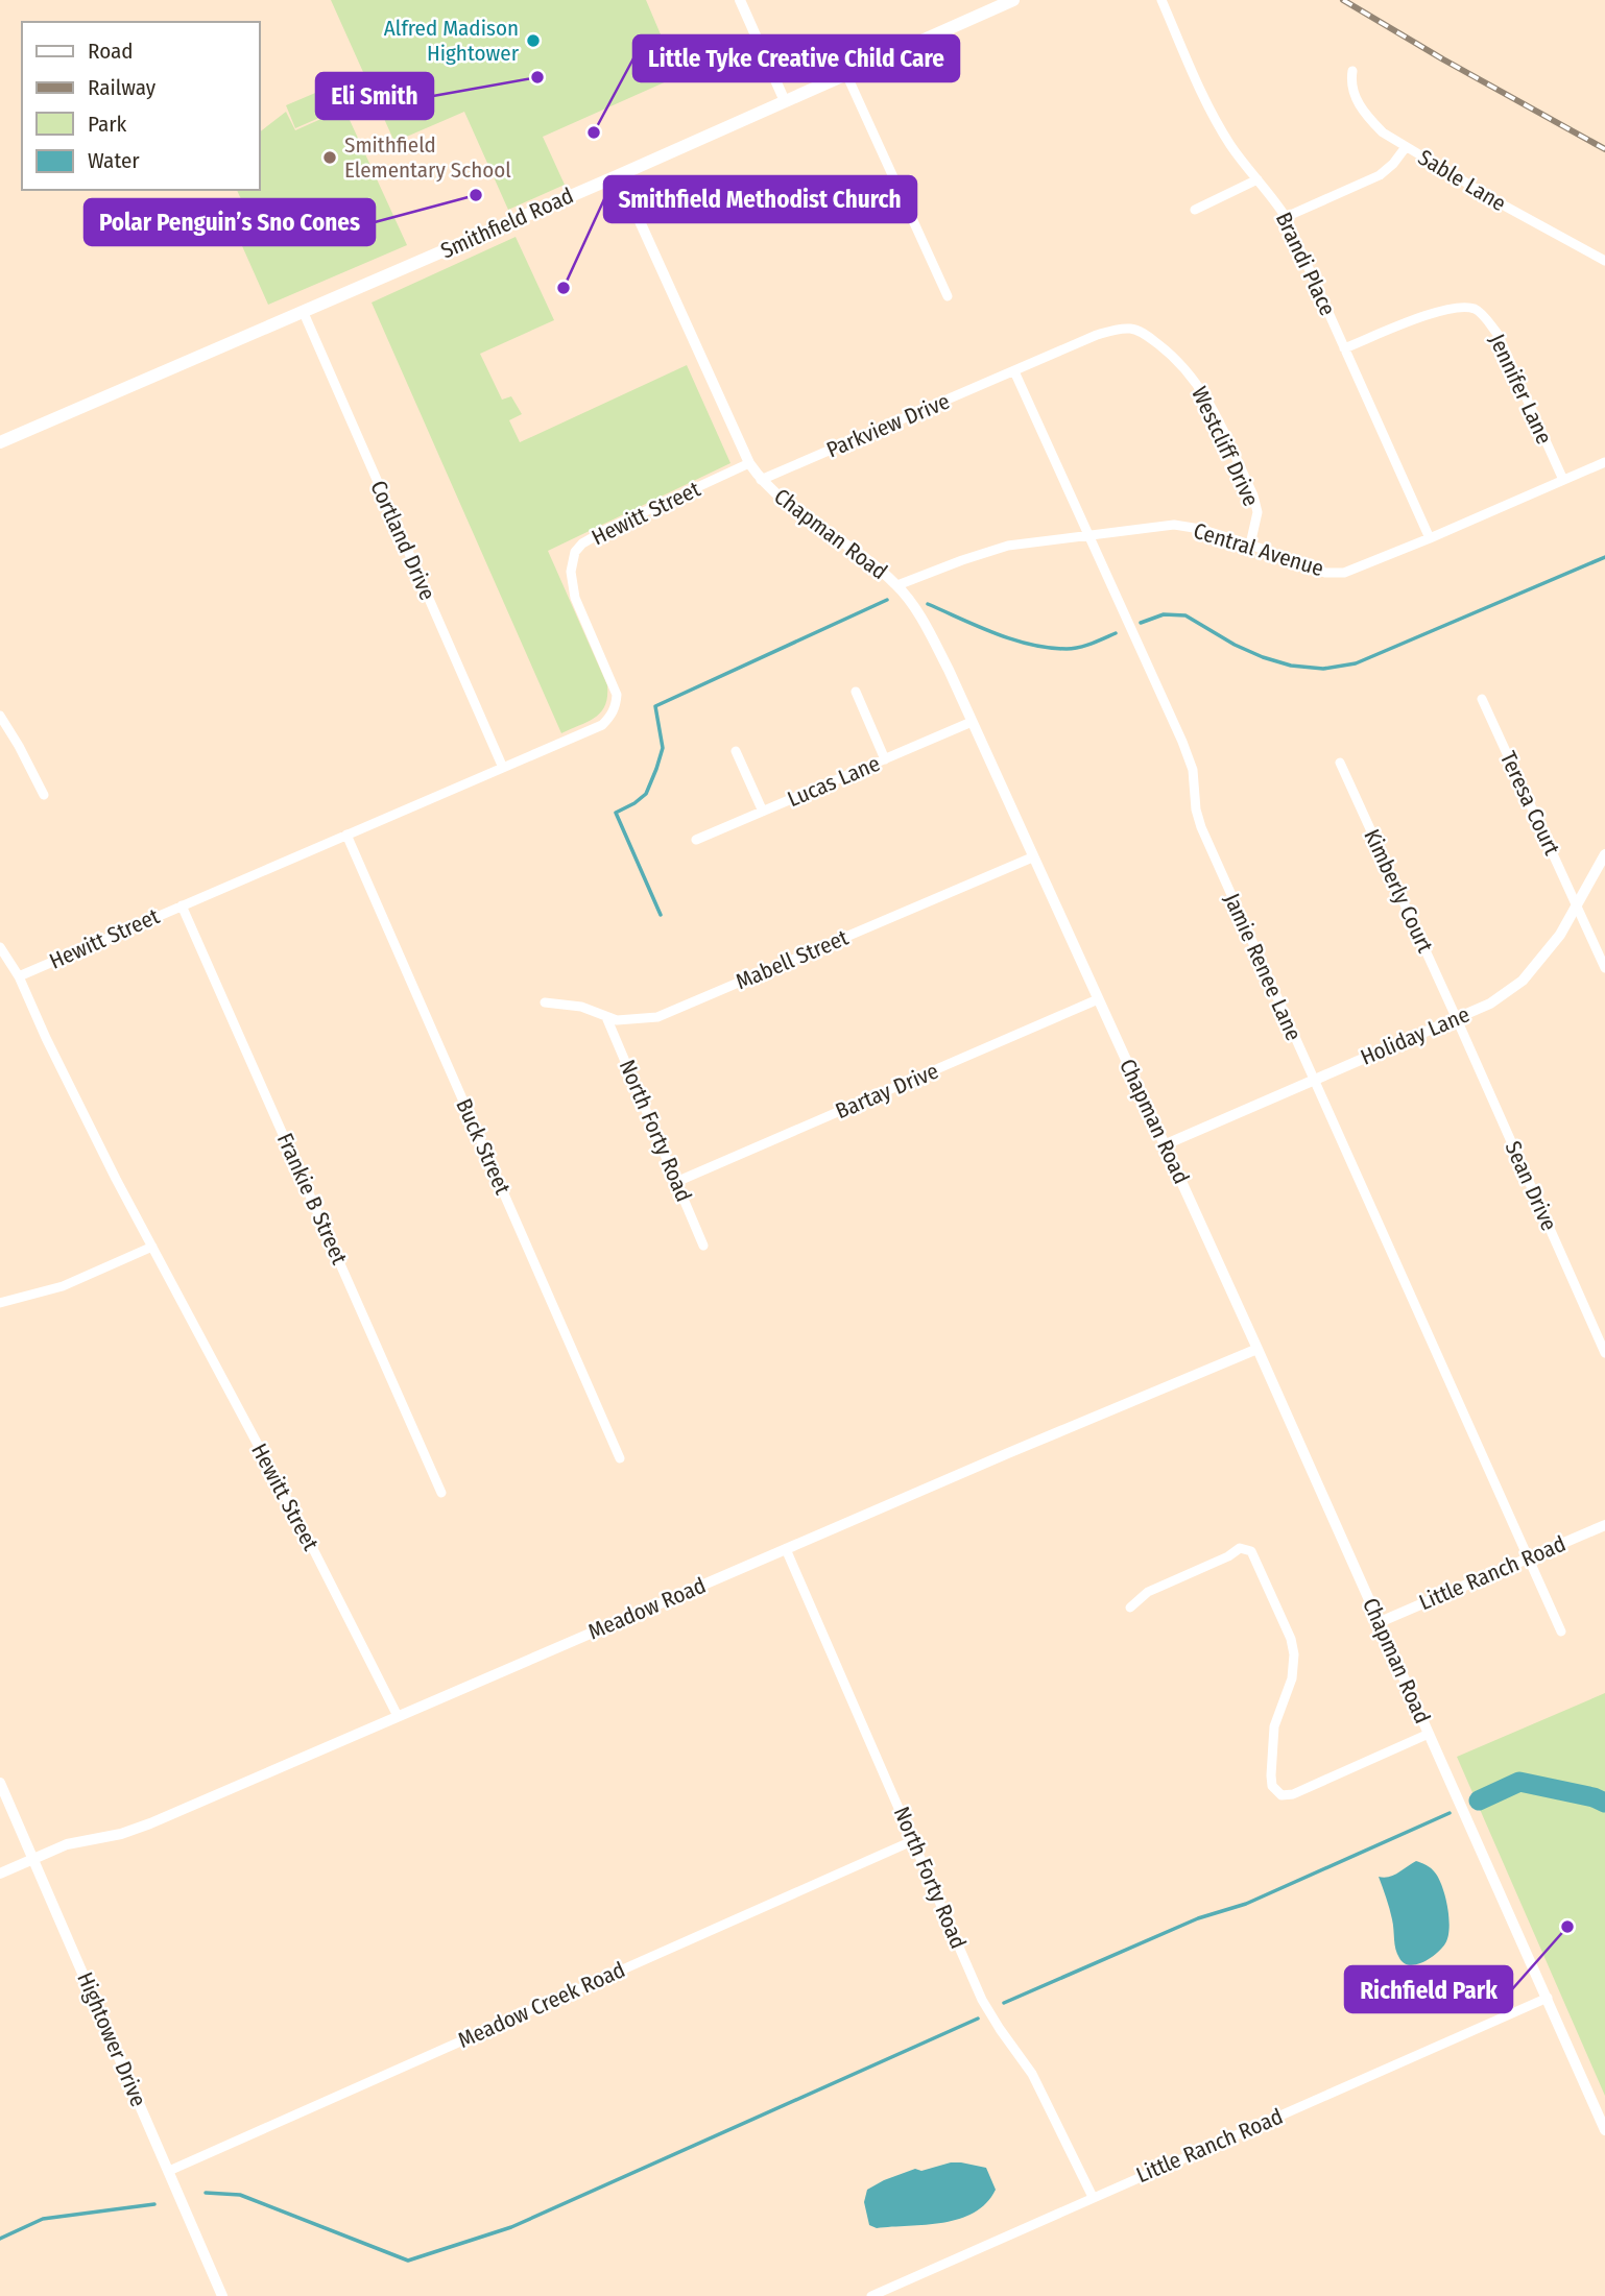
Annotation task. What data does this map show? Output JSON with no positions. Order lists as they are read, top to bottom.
{
  "streets": {
    "main road": ["Smithfield Road"],
    "street": [
      "Sable Lane",
      "Brandi Place",
      "Jennifer Lane",
      "Parkview Drive",
      "Westcliff Drive",
      "Hewitt Street",
      "Chapman Road",
      "Cortland Drive",
      "Central Avenue",
      "Lucas Lane",
      "Teresa Court",
      "Kimberly Court",
      "Mabell Street",
      "Jamie Renee Lane",
      "Holiday Lane",
      "Bartay Drive",
      "North Forty Road",
      "Buck Street",
      "Sean Drive",
      "Frankie B Street",
      "Little Ranch Road",
      "Meadow Road",
      "Meadow Creek Road",
      "Hightower Drive"
    ]
  },
  "crossings": [
    ["Smithfield Road", "Chapman Road"],
    ["Smithfield Road", "Cortland Drive"],
    ["Brandi Place", "Jennifer Lane"],
    ["Brandi Place", "Central Avenue"],
    ["Jennifer Lane", "Central Avenue"],
    ["Parkview Drive", "Westcliff Drive"],
    ["Parkview Drive", "Chapman Road"],
    ["Parkview Drive", "Jamie Renee Lane"],
    ["Westcliff Drive", "Central Avenue"],
    ["Westcliff Drive", "Jamie Renee Lane"],
    ["Hewitt Street", "Chapman Road"],
    ["Hewitt Street", "Cortland Drive"],
    ["Hewitt Street", "Buck Street"],
    ["Hewitt Street", "Frankie B Street"],
    ["Hewitt Street", "Meadow Road"],
    ["Chapman Road", "Central Avenue"],
    ["Chapman Road", "Lucas Lane"],
    ["Chapman Road", "Mabell Street"],
    ["Chapman Road", "Holiday Lane"],
    ["Chapman Road", "Bartay Drive"],
    ["Chapman Road", "Little Ranch Road"],
    ["Chapman Road", "Meadow Road"],
    ["Central Avenue", "Jamie Renee Lane"],
    ["Teresa Court", "Holiday Lane"],
    ["Kimberly Court", "Holiday Lane"],
    ["Kimberly Court", "Sean Drive"],
    ["Mabell Street", "North Forty Road"],
    ["Jamie Renee Lane", "Holiday Lane"],
    ["Jamie Renee Lane", "Little Ranch Road"],
    ["Holiday Lane", "Sean Drive"],
    ["Bartay Drive", "North Forty Road"],
    ["North Forty Road", "Little Ranch Road"],
    ["North Forty Road", "Meadow Road"],
    ["North Forty Road", "Meadow Creek Road"],
    ["Meadow Road", "Hightower Drive"],
    ["Meadow Creek Road", "Hightower Drive"]
  ],
  "places": [
    "Alfred Madison Hightower",
    "Eli Smith",
    "Little Tyke Creative Child Care",
    "Smithfield Elementary School",
    "Polar Penguin’s Sno Cones",
    "Smithfield Methodist Church",
    "Richfield Park"
  ],
  "legend": [
    "Road",
    "Railway",
    "Park",
    "Water"
  ]
}
